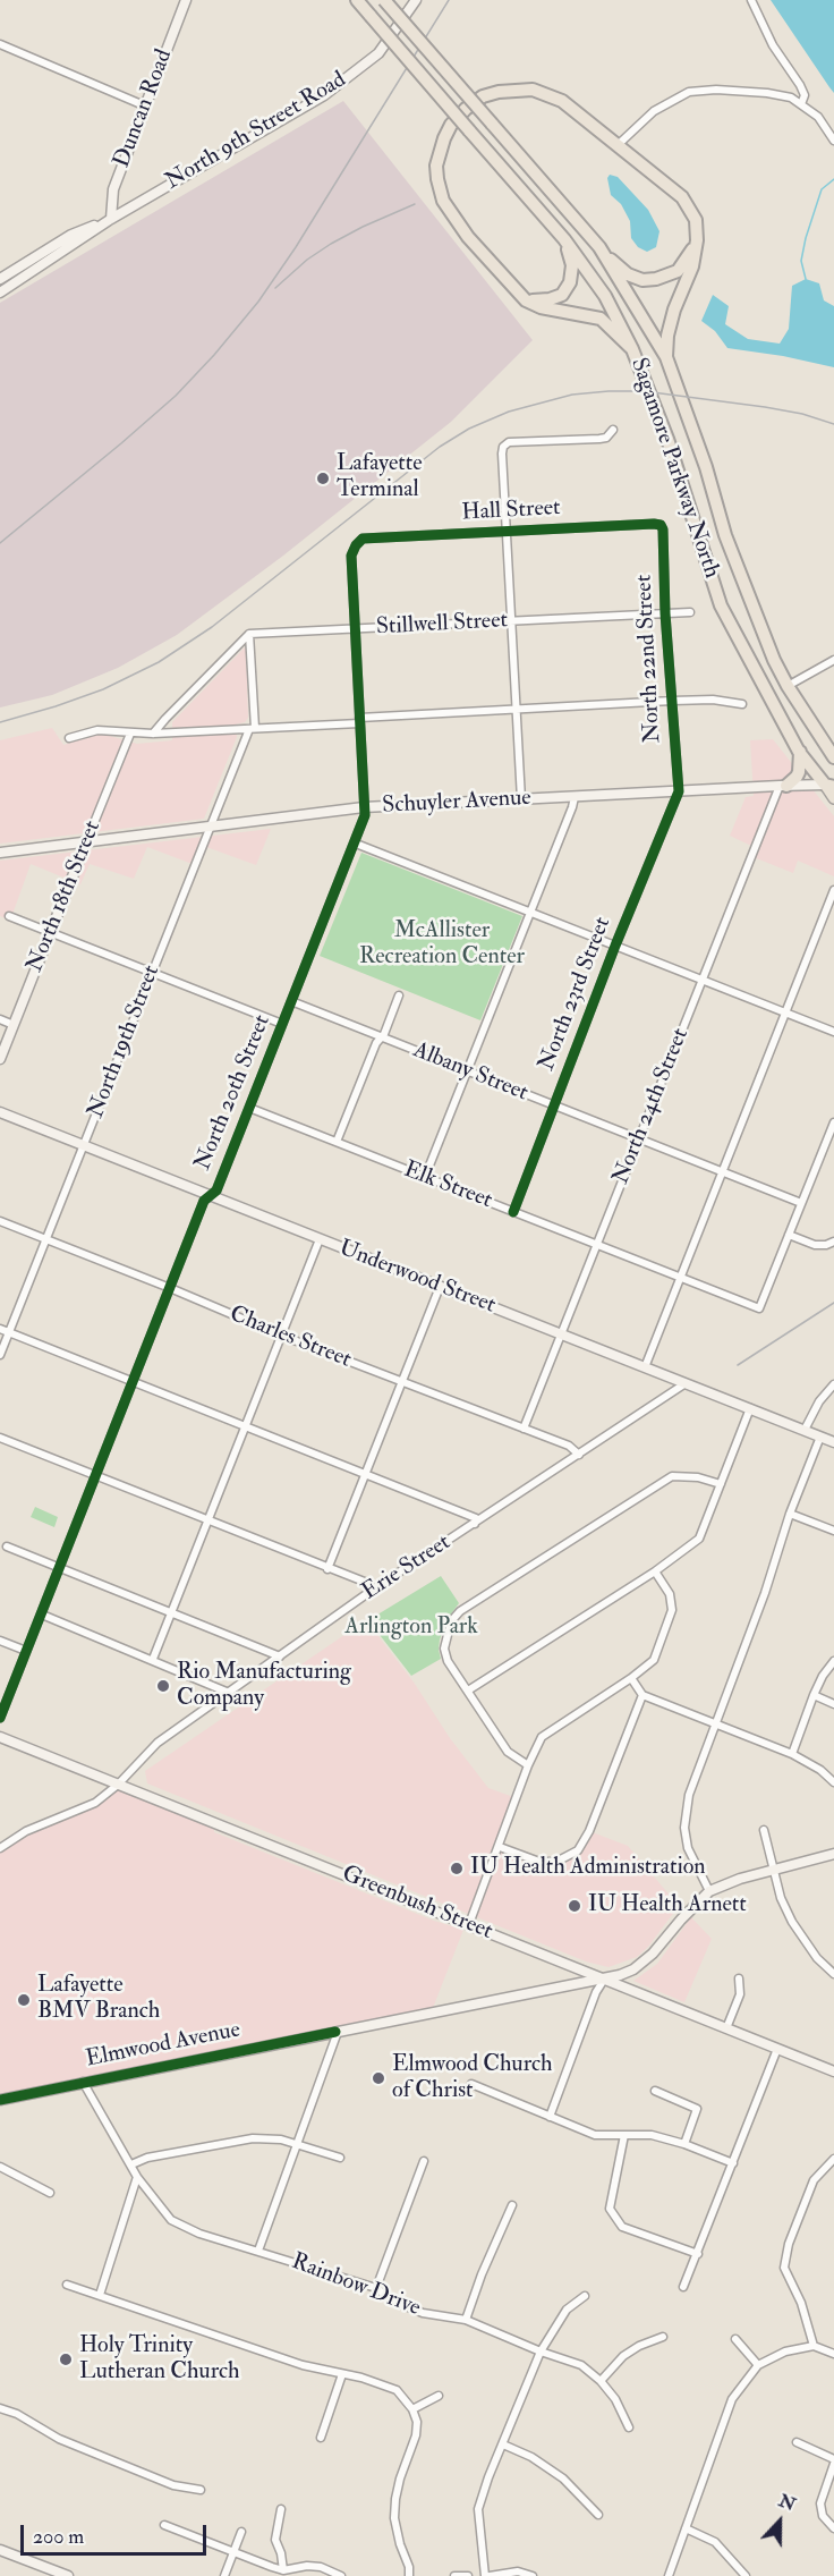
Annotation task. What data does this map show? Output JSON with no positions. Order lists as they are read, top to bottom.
{
  "streets": {
    "highway": ["Sagamore Parkway North"],
    "main road": [
      "Duncan Road",
      "North 9th Street Road",
      "Schuyler Avenue",
      "North 18th Street",
      "Underwood Street",
      "Greenbush Street",
      "Elmwood Avenue"
    ],
    "street": [
      "Hall Street",
      "Stillwell Street",
      "North 22nd Street",
      "North 23rd Street",
      "North 19th Street",
      "Albany Street",
      "North 20th Street",
      "North 24th Street",
      "Elk Street",
      "Charles Street",
      "Erie Street",
      "Rainbow Drive"
    ]
  },
  "crossings": [
    ["Duncan Road", "North 9th Street Road"],
    ["Sagamore Parkway North", "Schuyler Avenue"],
    ["Hall Street", "North 22nd Street"],
    ["Hall Street", "North 20th Street"],
    ["Stillwell Street", "North 22nd Street"],
    ["Stillwell Street", "North 19th Street"],
    ["Stillwell Street", "North 20th Street"],
    ["North 22nd Street", "Schuyler Avenue"],
    ["North 22nd Street", "North 23rd Street"],
    ["Schuyler Avenue", "North 18th Street"],
    ["Schuyler Avenue", "North 23rd Street"],
    ["Schuyler Avenue", "North 19th Street"],
    ["Schuyler Avenue", "North 20th Street"],
    ["Schuyler Avenue", "North 24th Street"],
    ["North 23rd Street", "Albany Street"],
    ["North 23rd Street", "Elk Street"],
    ["North 19th Street", "Underwood Street"],
    ["North 19th Street", "Charles Street"],
    ["Albany Street", "North 20th Street"],
    ["Albany Street", "North 24th Street"],
    ["North 20th Street", "Elk Street"],
    ["North 20th Street", "Underwood Street"],
    ["North 20th Street", "Charles Street"],
    ["North 24th Street", "Elk Street"],
    ["North 24th Street", "Underwood Street"],
    ["North 24th Street", "Charles Street"],
    ["Underwood Street", "Erie Street"],
    ["Charles Street", "Erie Street"],
    ["Erie Street", "Greenbush Street"],
    ["Greenbush Street", "Elmwood Avenue"],
    ["Elmwood Avenue", "Rainbow Drive"]
  ],
  "parks": ["McAllister Recreation Center", "Arlington Park"],
  "places": [
    "Lafayette Terminal",
    "Rio Manufacturing Company",
    "IU Health Administration",
    "IU Health Arnett",
    "Lafayette BMV Branch",
    "Elmwood Church of Christ",
    "Holy Trinity Lutheran Church"
  ],
  "scale_bar": "200 m",
  "north": "top"
}
